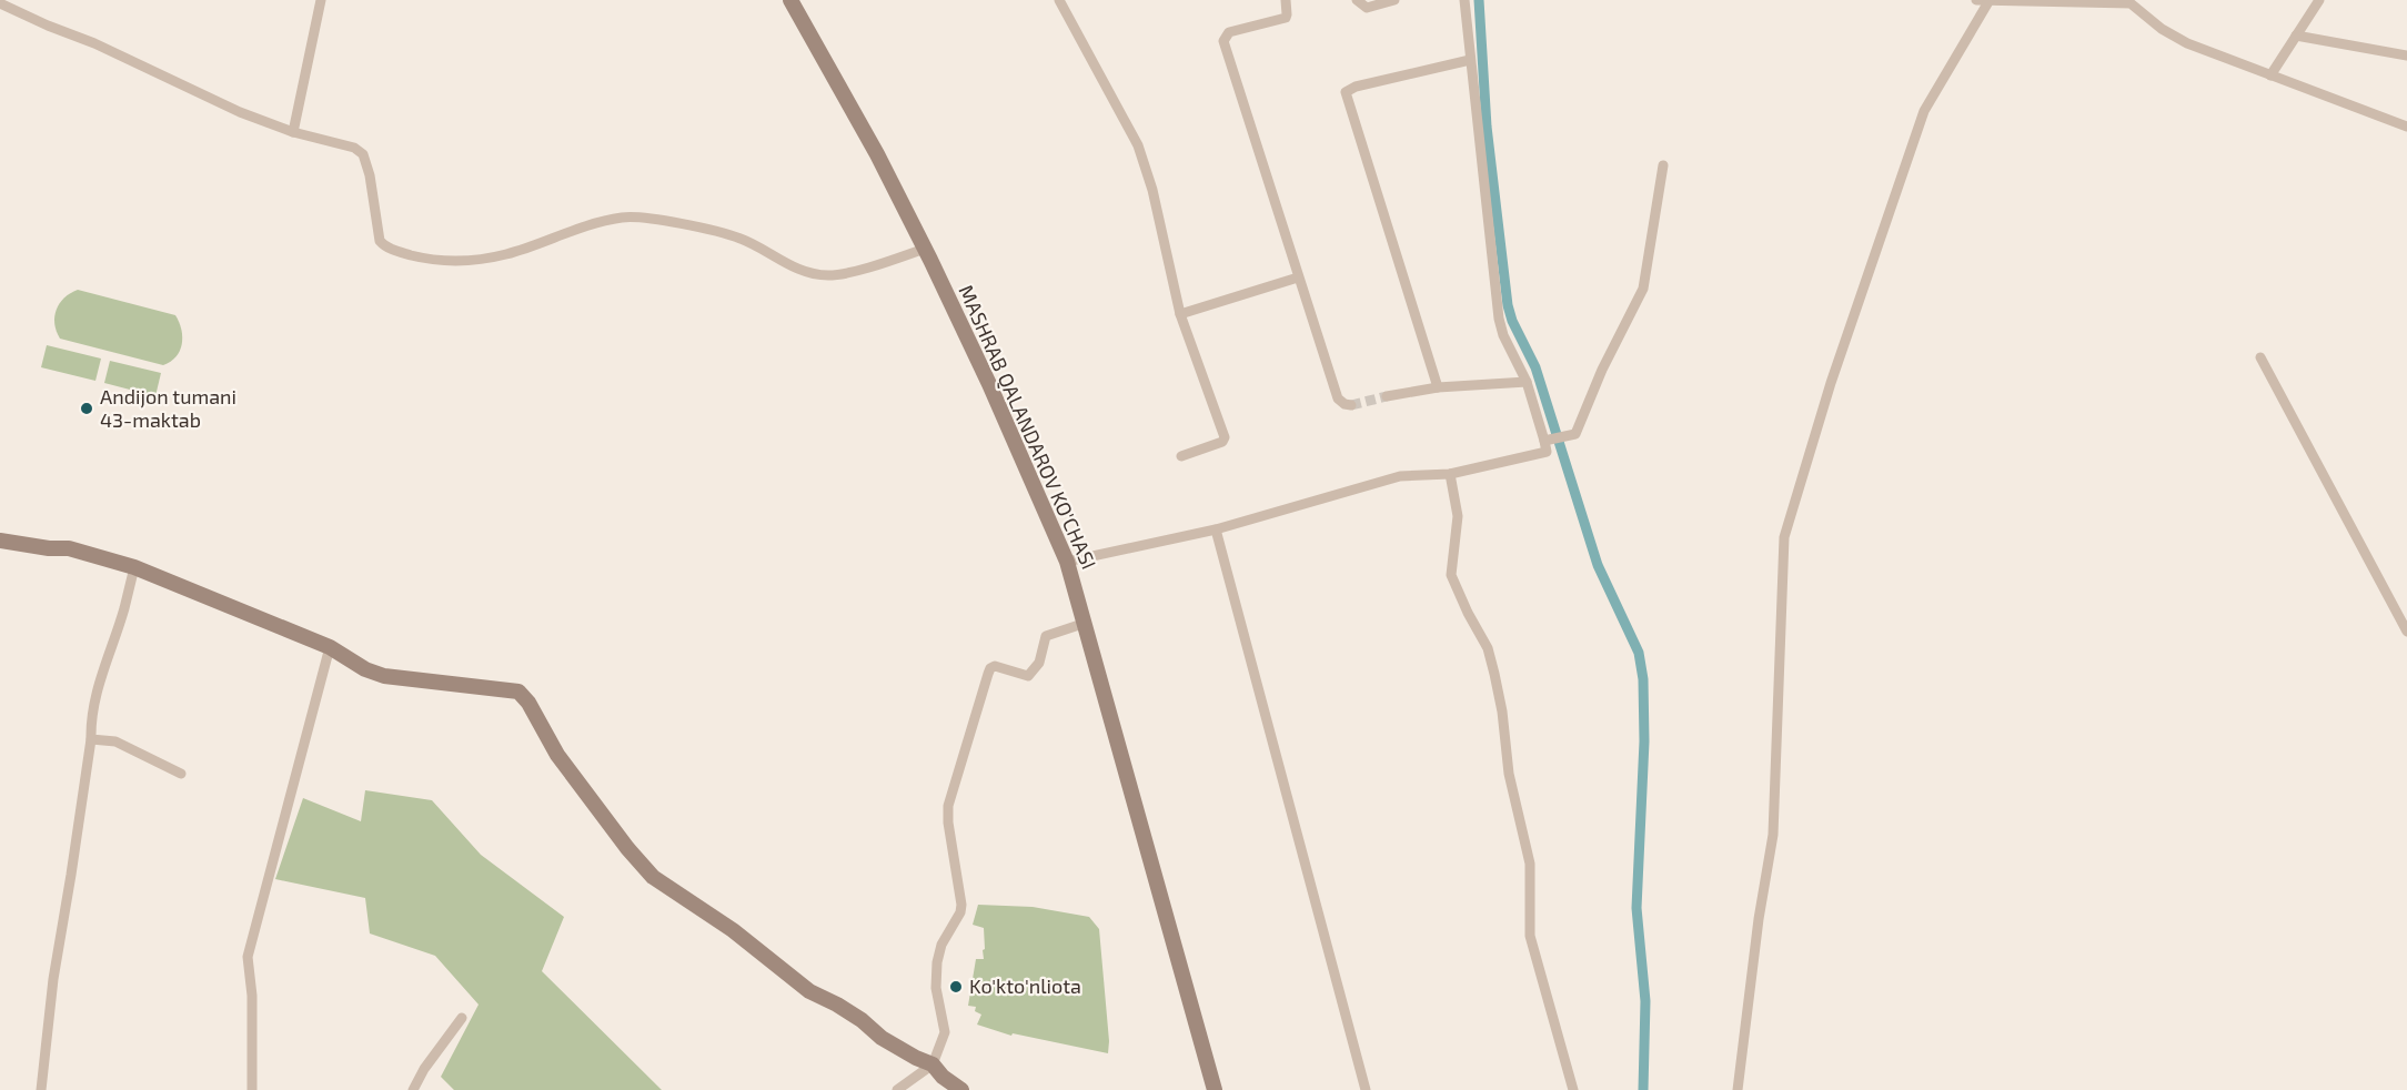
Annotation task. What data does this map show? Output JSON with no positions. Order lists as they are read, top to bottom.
{
  "streets": {
    "main road": ["MASHRAB QALANDAROV KO'CHASI"]
  },
  "places": ["Andijon tumani 43-maktab", "Ko'kto'nliota"]
}
